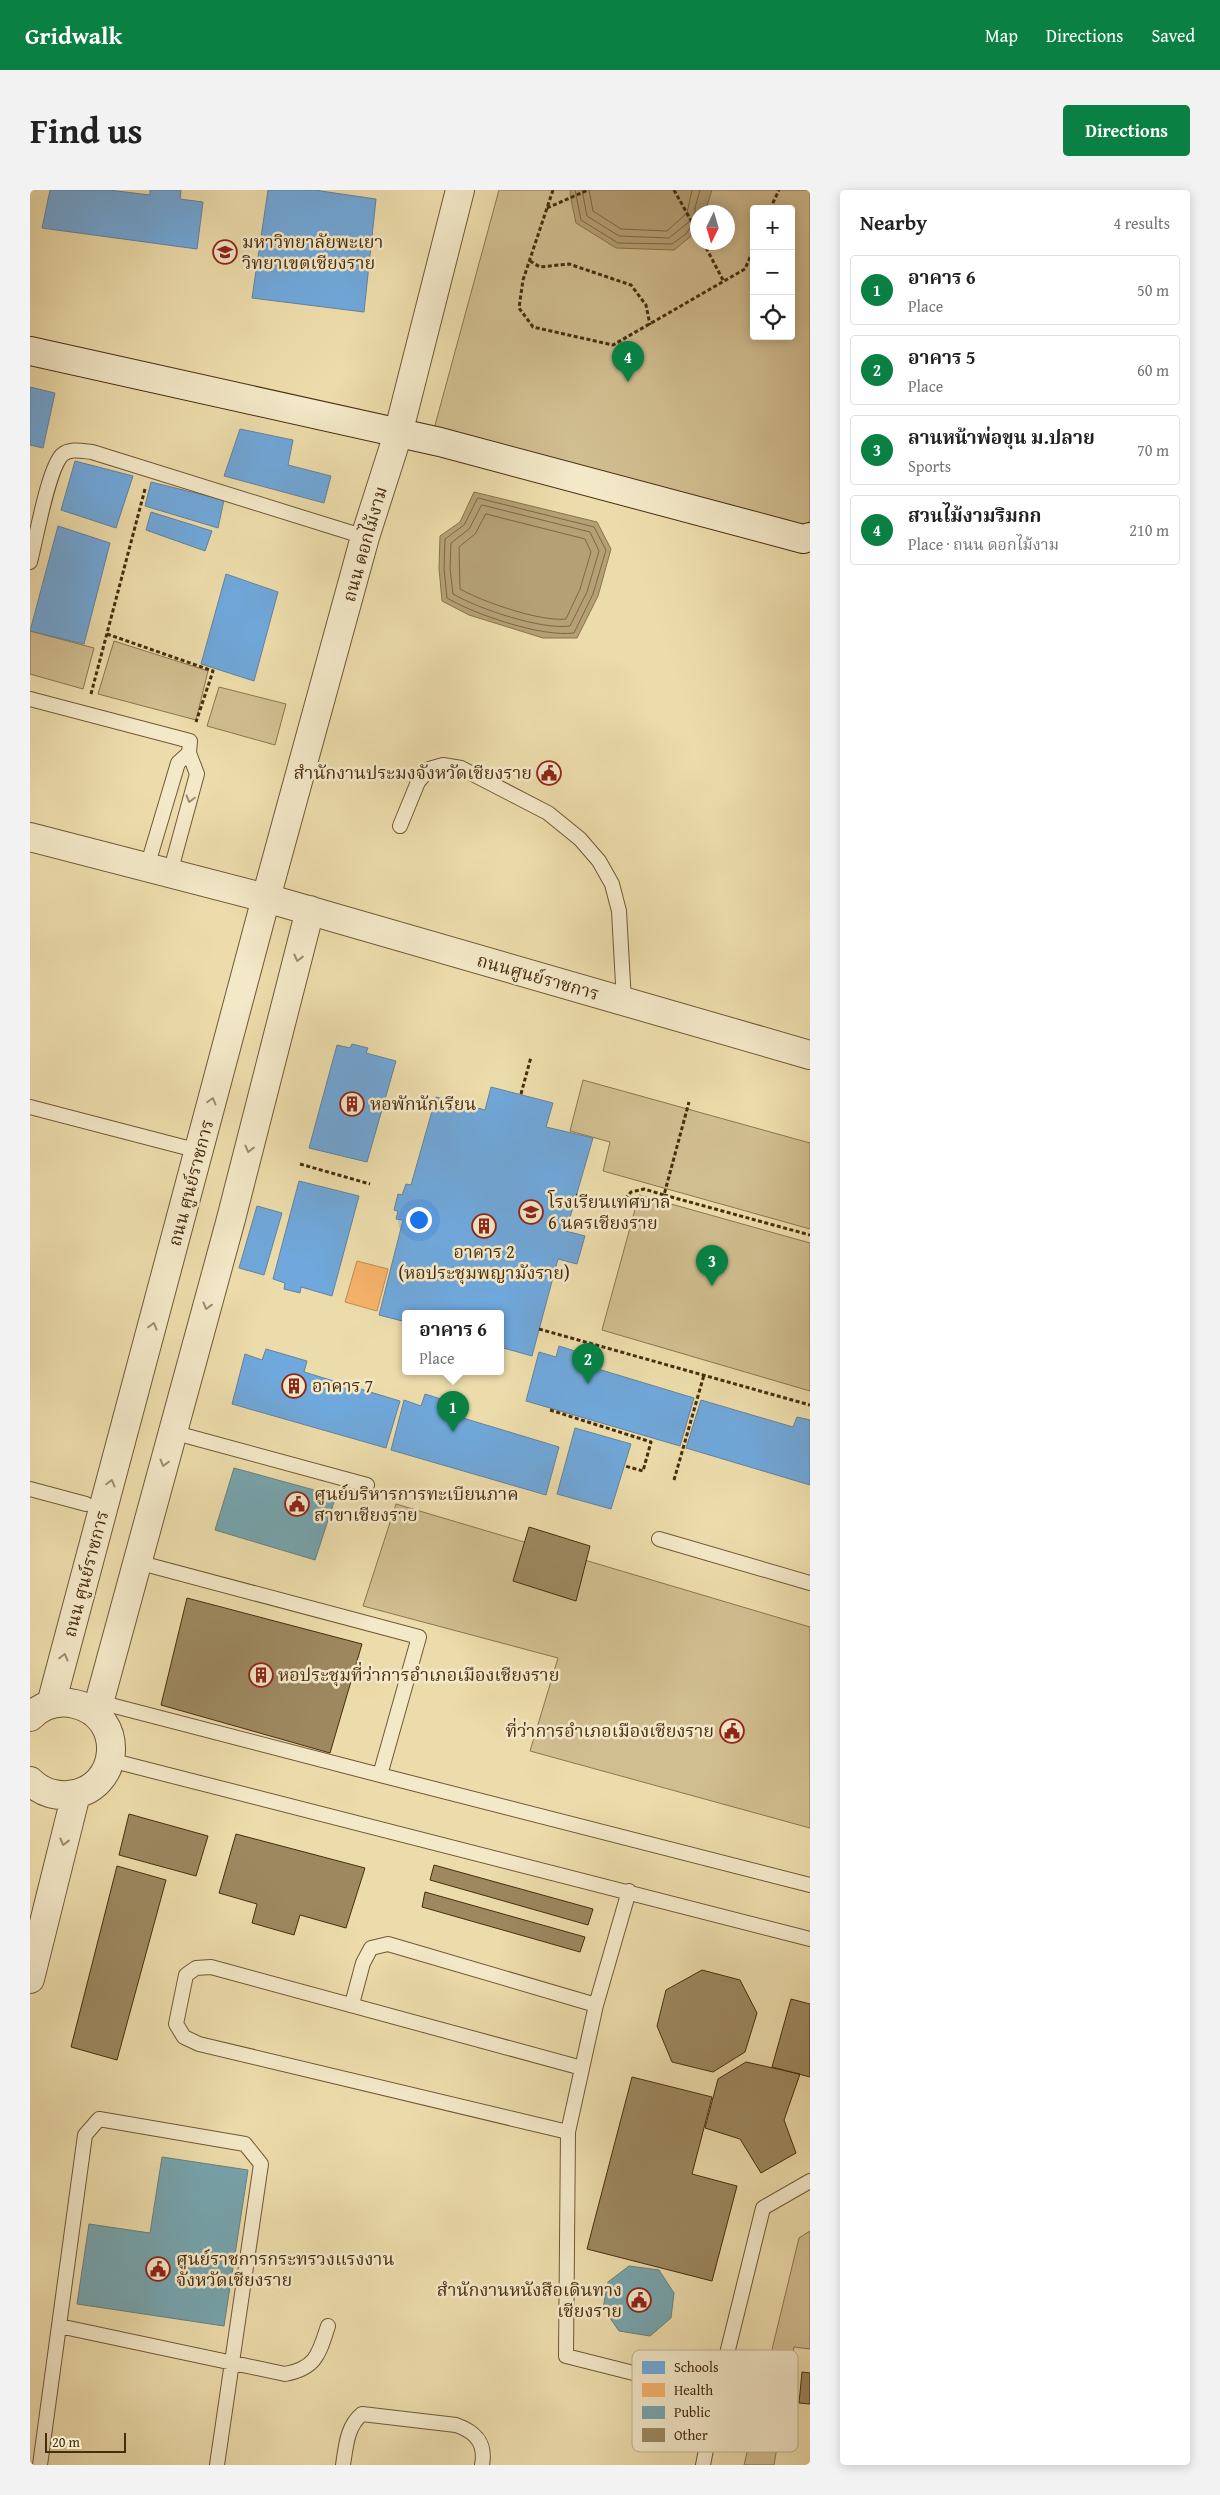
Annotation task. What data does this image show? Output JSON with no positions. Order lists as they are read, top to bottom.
{
  "streets": {
    "street": ["ถนน ดอกไม้งาม", "ถนนศูนย์ราชการ", "ถนน ศูนย์ราชการ"]
  },
  "crossings": [
    ["ถนน ดอกไม้งาม", "ถนนศูนย์ราชการ"],
    ["ถนน ดอกไม้งาม", "ถนน ศูนย์ราชการ"],
    ["ถนนศูนย์ราชการ", "ถนน ศูนย์ราชการ"]
  ],
  "places": {
    "school or university": ["มหาวิทยาลัยพะเยา วิทยาเขตเชียงราย", "โรงเรียนเทศบาล 6 นครเชียงราย"],
    "public building": [
      "สำนักงานประมงจังหวัดเชียงราย",
      "ศูนย์บริหารการทะเบียนภาค สาขาเชียงราย",
      "ที่ว่าการอำเภอเมืองเชียงราย",
      "ศูนย์ราชการกระทรวงแรงงาน จังหวัดเชียงราย",
      "สำนักงานหนังสือเดินทาง เชียงราย"
    ],
    "building": [
      "หอพักนักเรียน",
      "อาคาร 2 (หอประชุมพญามังราย)",
      "อาคาร 7",
      "หอประชุมที่ว่าการอำเภอเมืองเชียงราย"
    ]
  },
  "legend": [
    "Schools",
    "Health",
    "Public",
    "Other"
  ],
  "scale_bar": "20 m",
  "north": "bottom",
  "page": {
    "header": "Gridwalk",
    "nav": ["Map", "Directions", "Saved"],
    "title": "Find us",
    "buttons": "Directions",
    "heading": ["Nearby", "4 results"],
    "map_buttons": ["+", "−"],
    "list": [
      {
        "mark": "1",
        "name": "อาคาร 6",
        "note": "Place",
        "value": "50 m"
      },
      {
        "mark": "2",
        "name": "อาคาร 5",
        "note": "Place",
        "value": "60 m"
      },
      {
        "mark": "3",
        "name": "ลานหน้าพ่อขุน ม.ปลาย",
        "note": "Sports",
        "value": "70 m"
      },
      {
        "mark": "4",
        "name": "สวนไม้งามริมกก",
        "note": "Place · ถนน ดอกไม้งาม",
        "value": "210 m"
      }
    ],
    "pins": [
      "4",
      "3",
      "2",
      "1"
    ],
    "popup": ["อาคาร 6", "Place"],
    "scale": "20 m"
  }
}
